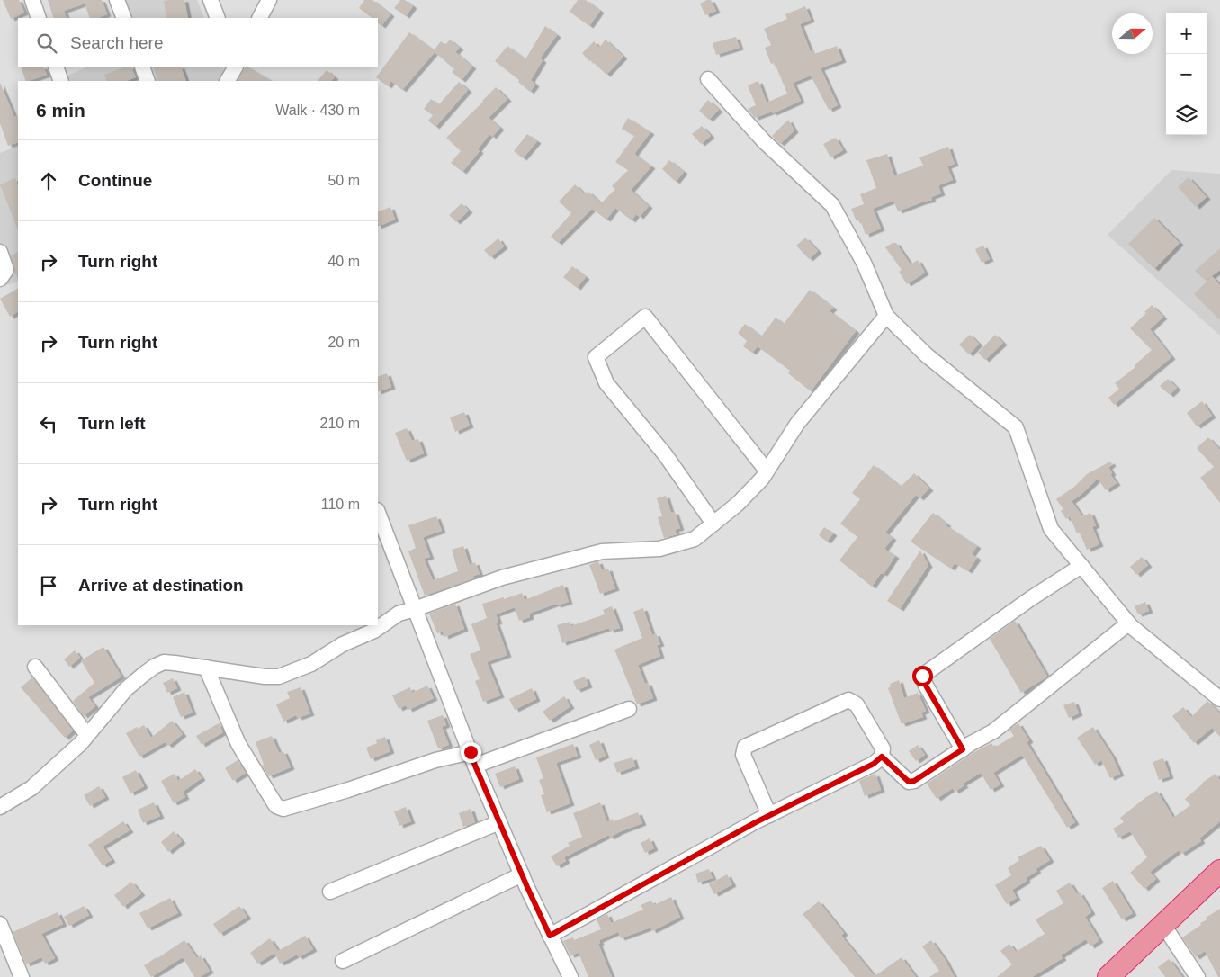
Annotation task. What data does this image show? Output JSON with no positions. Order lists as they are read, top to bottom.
{
  "north": "right",
  "page": {
    "map_buttons": ["+", "−"],
    "search": "Search here",
    "heading": ["6 min", "Walk · 430 m"],
    "list": [
      ["Continue", "50 m"],
      ["Turn right", "40 m"],
      ["Turn right", "20 m"],
      ["Turn left", "210 m"],
      ["Turn right", "110 m"],
      "Arrive at destination"
    ]
  }
}
